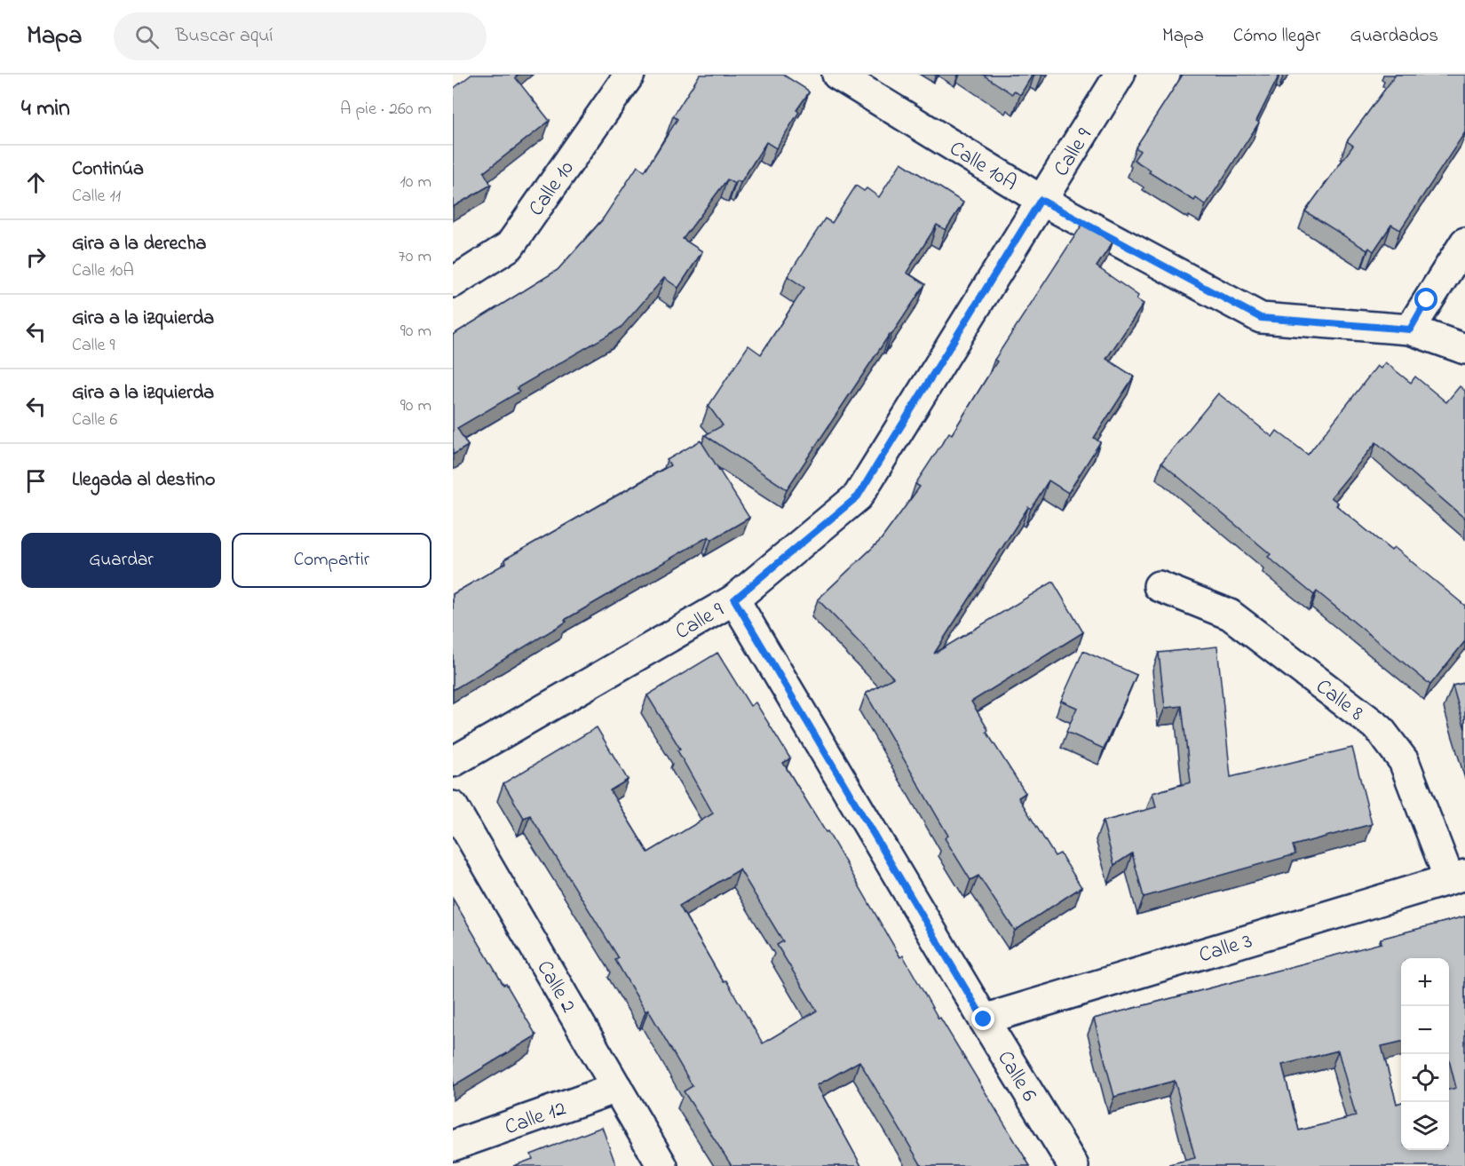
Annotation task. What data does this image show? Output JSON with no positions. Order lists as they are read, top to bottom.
{
  "streets": {
    "street": [
      "Calle 9",
      "Calle 10A",
      "Calle 10",
      "Calle 8",
      "Calle 3",
      "Calle 2",
      "Calle 6",
      "Calle 12"
    ]
  },
  "crossings": [
    ["Calle 9", "Calle 10A"],
    ["Calle 9", "Calle 6"],
    ["Calle 8", "Calle 3"],
    ["Calle 3", "Calle 6"],
    ["Calle 2", "Calle 12"]
  ],
  "page": {
    "header": "Mapa",
    "search": "Buscar aquí",
    "nav": ["Mapa", "Cómo llegar", "Guardados"],
    "heading": ["4 min", "A pie · 260 m"],
    "list": [
      ["Continúa", "Calle 11", "10 m"],
      ["Gira a la derecha", "Calle 10A", "70 m"],
      ["Gira a la izquierda", "Calle 9", "90 m"],
      ["Gira a la izquierda", "Calle 6", "90 m"],
      "Llegada al destino"
    ],
    "buttons": ["Guardar", "Compartir"],
    "map_buttons": ["+", "−"]
  }
}
